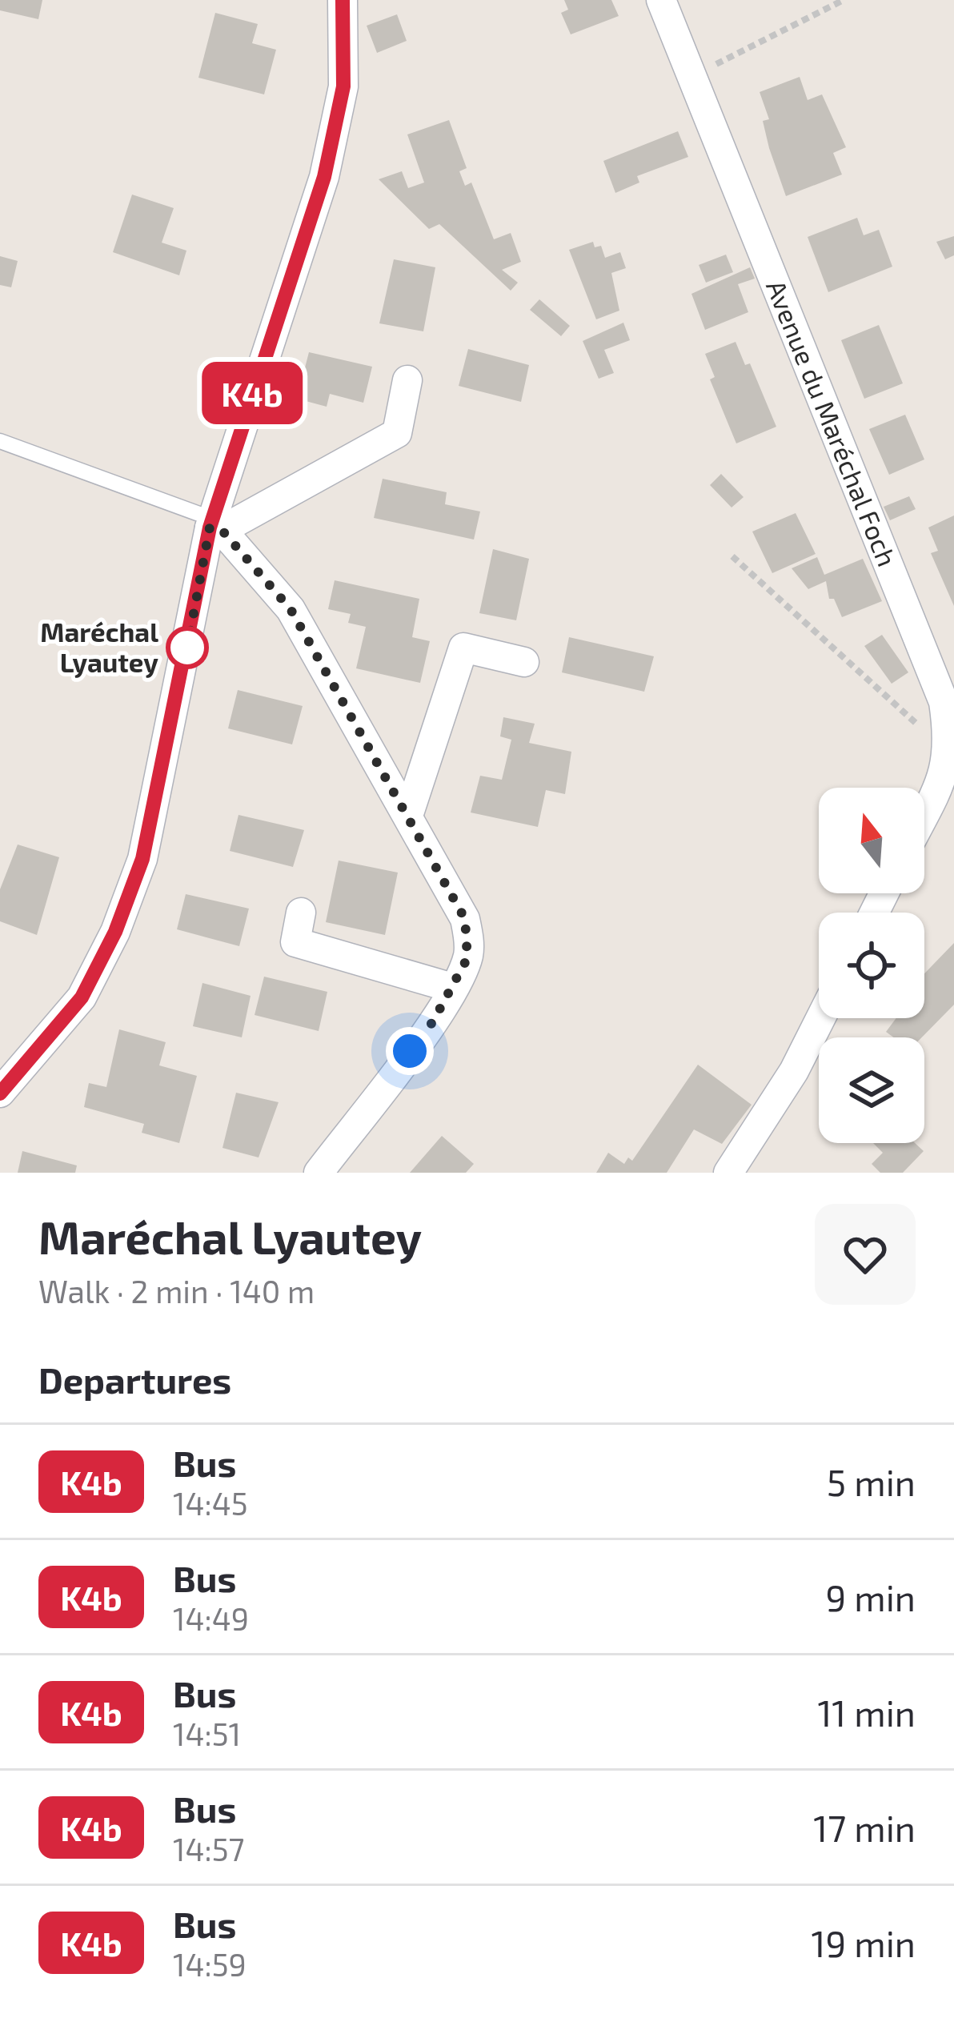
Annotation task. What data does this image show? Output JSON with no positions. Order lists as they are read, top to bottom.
{
  "streets": {
    "street": ["Avenue du Maréchal Foch"]
  },
  "places": ["Maréchal Lyautey"],
  "lines": ["bus line K4b"],
  "north": "top",
  "page": {
    "on_map": "K4b",
    "heading": [
      ["Maréchal Lyautey", "Walk · 2 min · 140 m"],
      "Departures"
    ],
    "list": [
      {
        "mark": "K4b",
        "name": "Bus",
        "note": "14:45",
        "value": "5 min"
      },
      {
        "mark": "K4b",
        "name": "Bus",
        "note": "14:49",
        "value": "9 min"
      },
      {
        "mark": "K4b",
        "name": "Bus",
        "note": "14:51",
        "value": "11 min"
      },
      {
        "mark": "K4b",
        "name": "Bus",
        "note": "14:57",
        "value": "17 min"
      },
      {
        "mark": "K4b",
        "name": "Bus",
        "note": "14:59",
        "value": "19 min"
      }
    ]
  }
}
